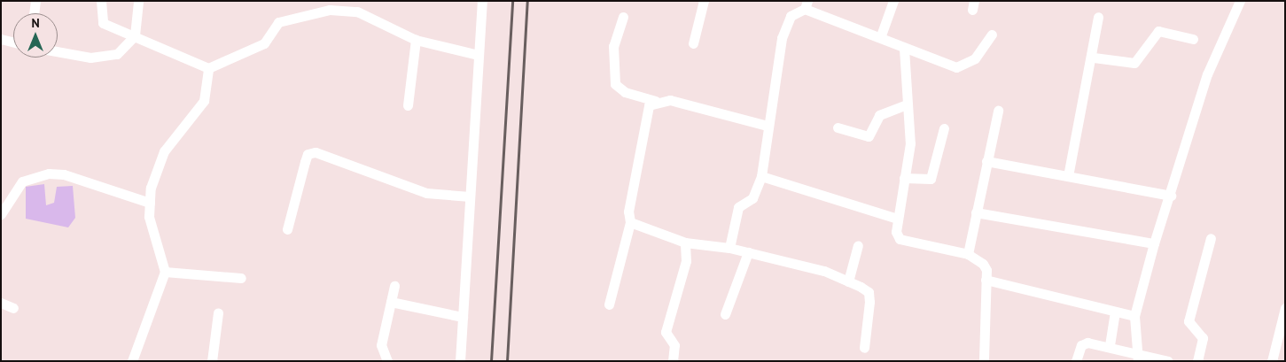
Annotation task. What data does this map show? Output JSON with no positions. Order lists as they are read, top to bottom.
{
  "north": "top"
}
